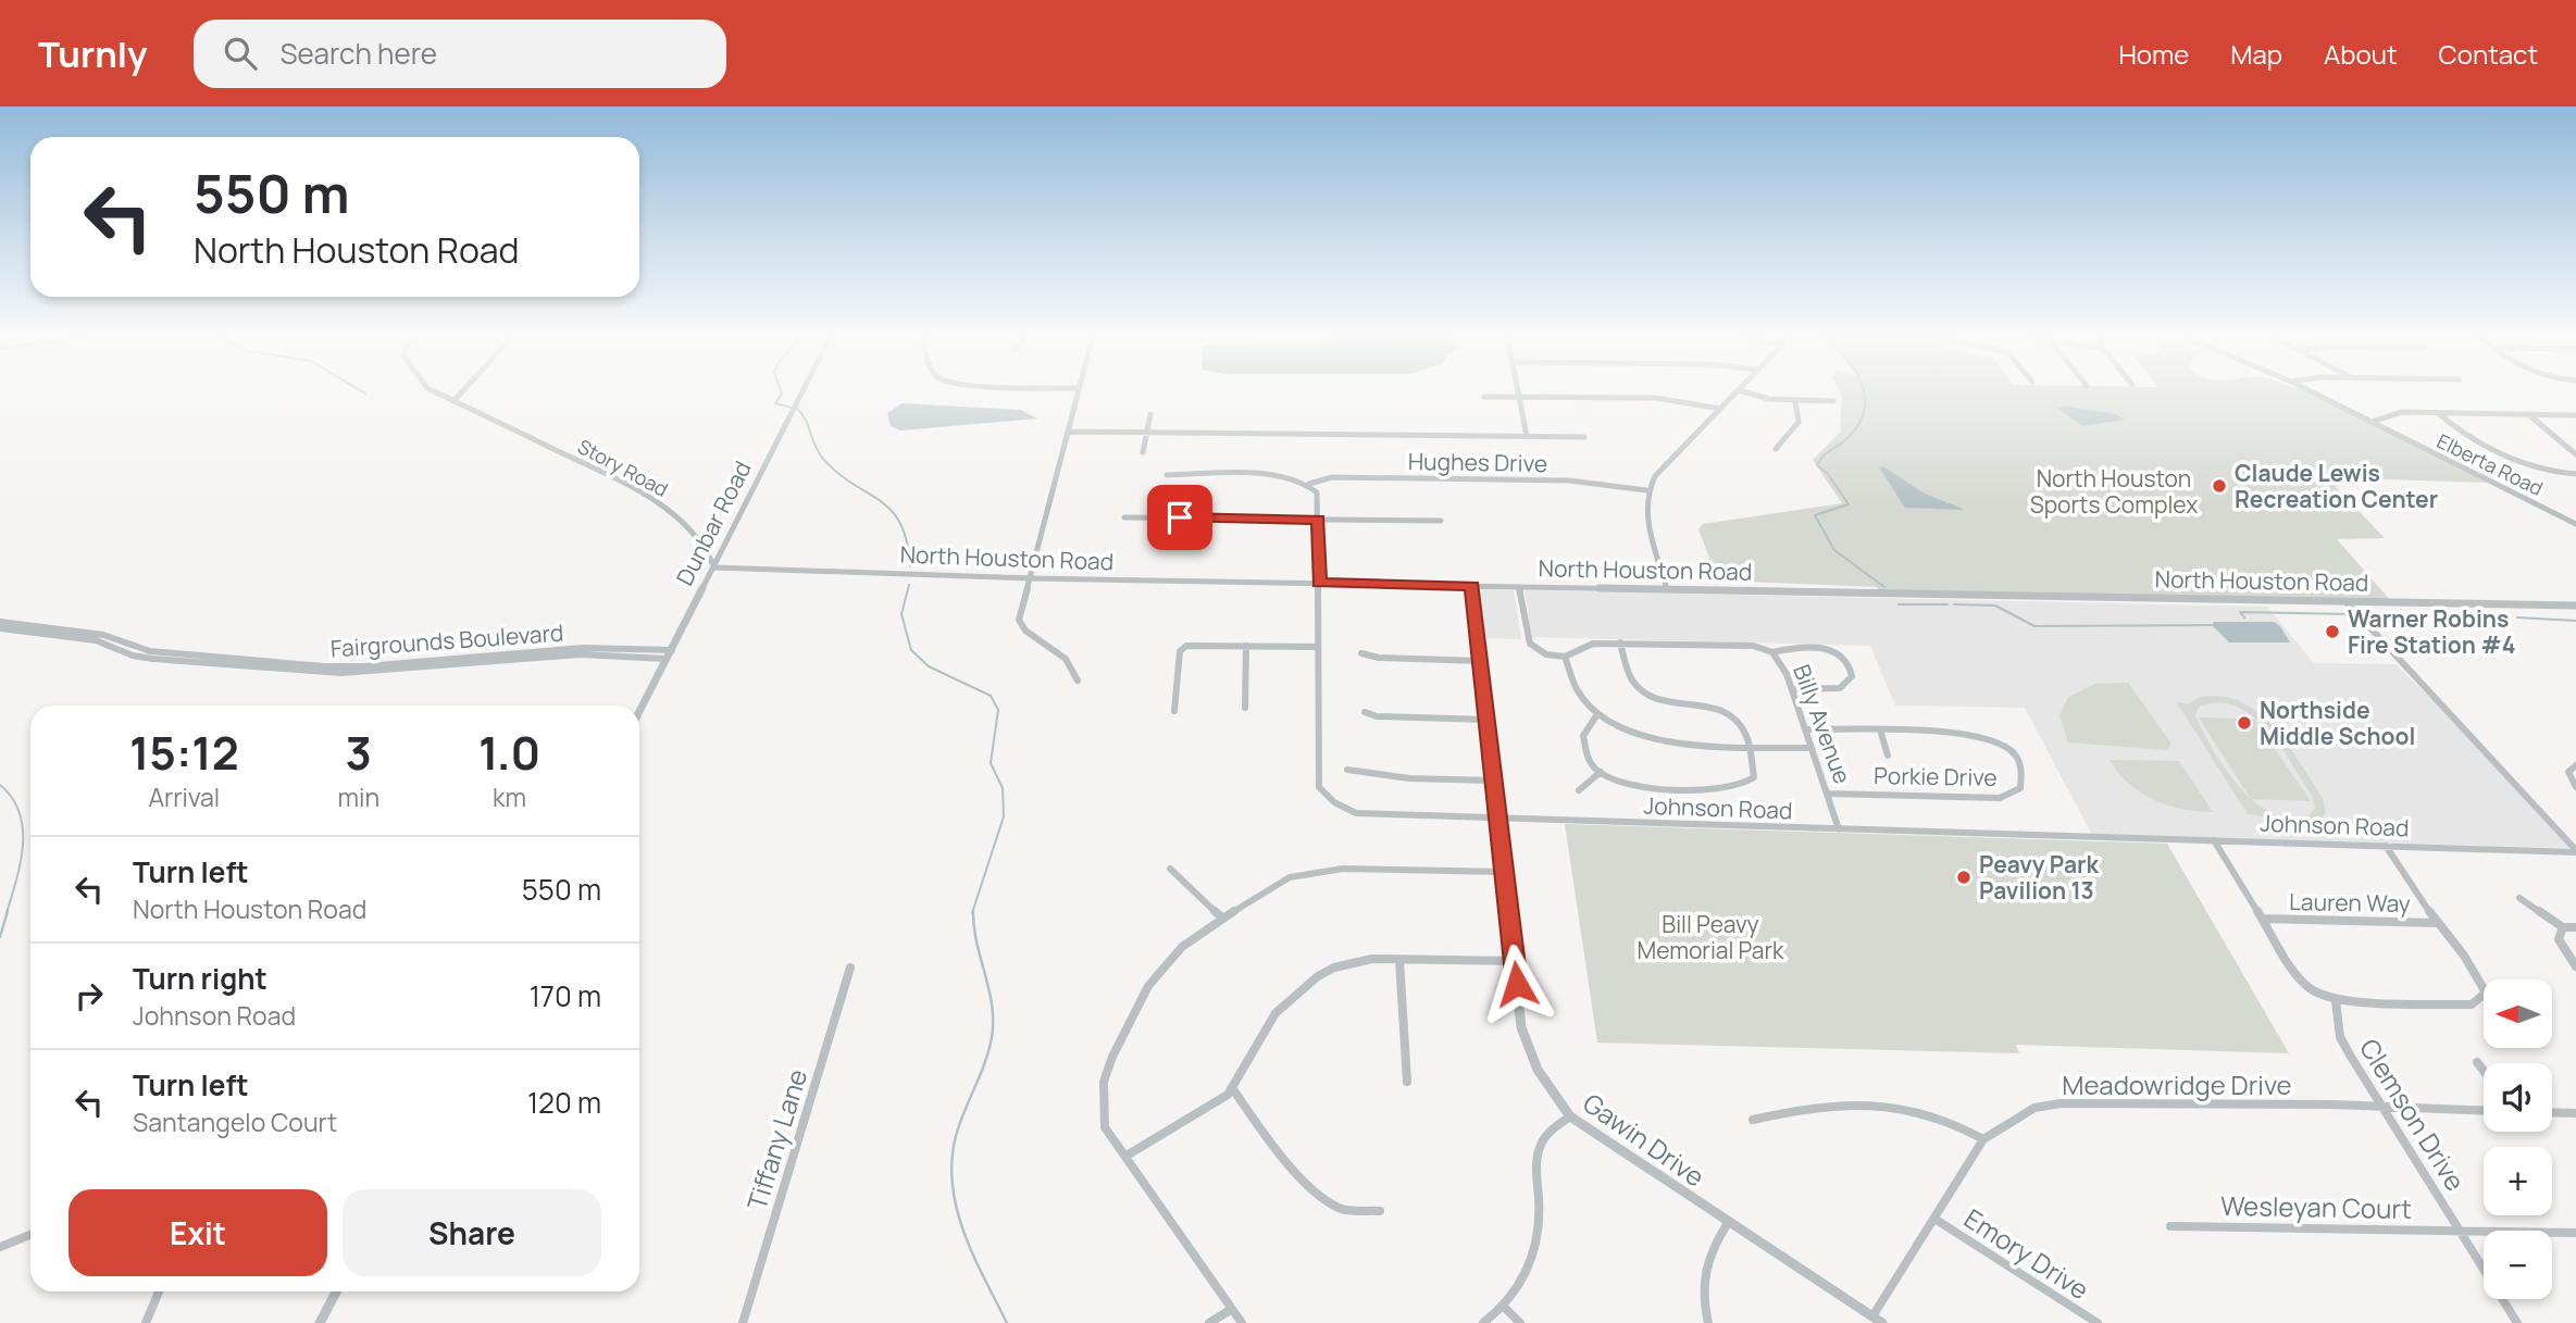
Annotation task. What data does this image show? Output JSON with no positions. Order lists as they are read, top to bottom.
{
  "streets": {
    "street": [
      "Hughes Drive",
      "Elberta Road",
      "Story Road",
      "Dunbar Road",
      "North Houston Road",
      "Fairgrounds Boulevard",
      "Billy Avenue",
      "Porkie Drive",
      "Johnson Road",
      "Lauren Way",
      "Meadowridge Drive",
      "Clemson Drive",
      "Tiffany Lane",
      "Gawin Drive",
      "Wesleyan Court",
      "Emory Drive"
    ]
  },
  "crossings": [
    ["Hughes Drive", "Johnson Road"],
    ["Story Road", "Dunbar Road"],
    ["Story Road", "North Houston Road"],
    ["Dunbar Road", "North Houston Road"],
    ["Dunbar Road", "Fairgrounds Boulevard"],
    ["North Houston Road", "Johnson Road"],
    ["North Houston Road", "Gawin Drive"],
    ["Billy Avenue", "Porkie Drive"],
    ["Billy Avenue", "Johnson Road"],
    ["Johnson Road", "Gawin Drive"],
    ["Meadowridge Drive", "Clemson Drive"],
    ["Meadowridge Drive", "Gawin Drive"],
    ["Meadowridge Drive", "Emory Drive"],
    ["Clemson Drive", "Wesleyan Court"]
  ],
  "parks": ["North Houston Sports Complex", "Bill Peavy Memorial Park"],
  "places": [
    "Claude Lewis Recreation Center",
    "Warner Robins Fire Station #4",
    "Northside Middle School",
    "Peavy Park Pavilion 13"
  ],
  "north": "left",
  "page": {
    "header": "Turnly",
    "search": "Search here",
    "nav": [
      "Home",
      "Map",
      "About",
      "Contact"
    ],
    "turn": ["550 m", "North Houston Road"],
    "eta": [
      "15:12",
      "Arrival",
      "3",
      "min",
      "1.0",
      "km"
    ],
    "list": [
      {
        "name": "Turn left",
        "note": "North Houston Road",
        "value": "550 m"
      },
      {
        "name": "Turn right",
        "note": "Johnson Road",
        "value": "170 m"
      },
      {
        "name": "Turn left",
        "note": "Santangelo Court",
        "value": "120 m"
      }
    ],
    "map_buttons": ["+", "−"],
    "buttons": ["Exit", "Share"]
  }
}
